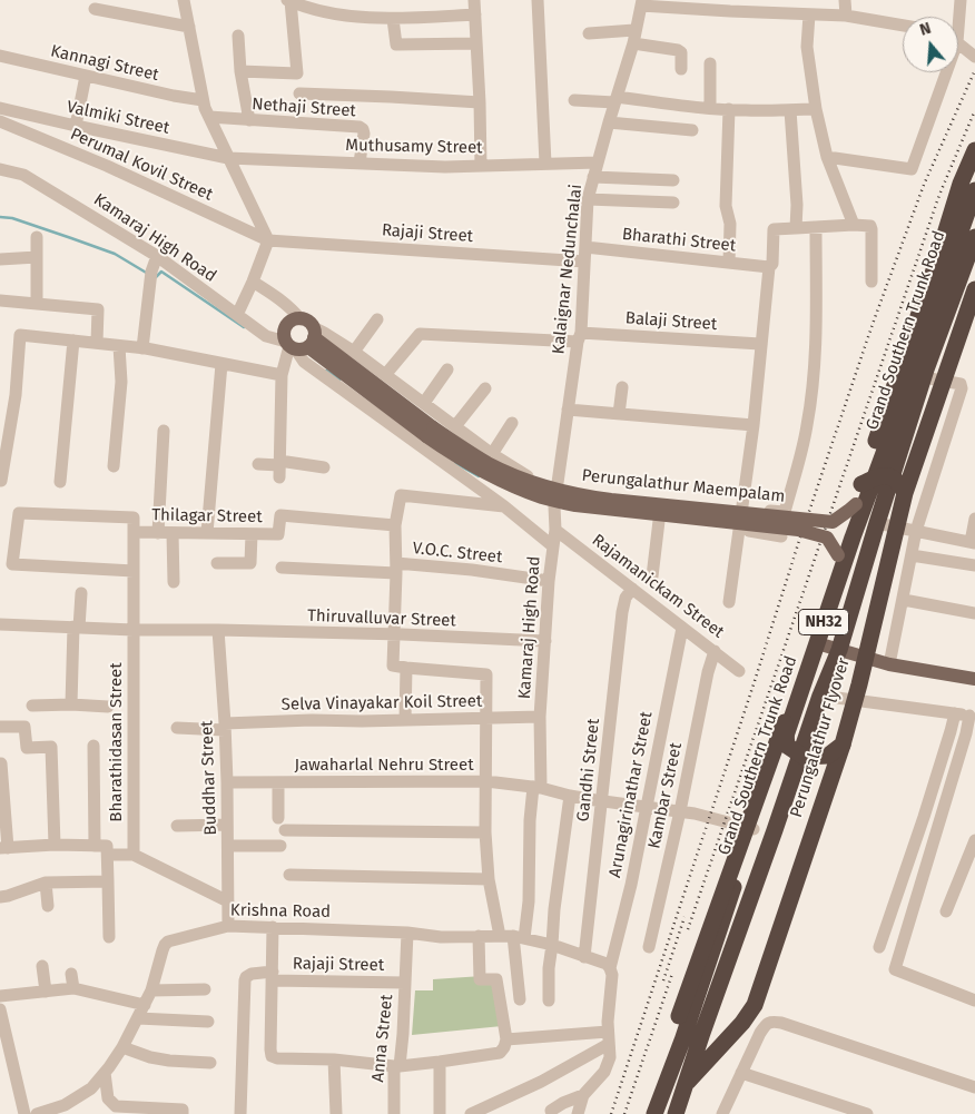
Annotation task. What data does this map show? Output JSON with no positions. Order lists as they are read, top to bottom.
{
  "streets": {
    "highway": [
      "Grand Southern Trunk Road",
      "Perungalathur Maempalam",
      "NH32",
      "Perungalathur Flyover"
    ],
    "street": [
      "Kannagi Street",
      "Nethaji Street",
      "Valmiki Street",
      "Muthusamy Street",
      "Perumal Kovil Street",
      "Rajaji Street",
      "Kamaraj High Road",
      "Bharathi Street",
      "Kalaignar Nedunchalai",
      "Balaji Street",
      "Thilagar Street",
      "V.O.C. Street",
      "Rajamanickam Street",
      "Thiruvalluvar Street",
      "Selva Vinayakar Koil Street",
      "Bharathidasan Street",
      "Jawaharlal Nehru Street",
      "Gandhi Street",
      "Buddhar Street",
      "Arunagirinathar Street",
      "Kambar Street",
      "Krishna Road",
      "Anna Street"
    ]
  },
  "crossings": [
    ["Nethaji Street", "Muthusamy Street"],
    ["Valmiki Street", "Muthusamy Street"],
    ["Muthusamy Street", "Kalaignar Nedunchalai"],
    ["Perumal Kovil Street", "Rajaji Street"],
    ["Rajaji Street", "Kalaignar Nedunchalai"],
    ["Rajaji Street", "Anna Street"],
    ["Kamaraj High Road", "Kalaignar Nedunchalai"],
    ["Kamaraj High Road", "Perungalathur Maempalam"],
    ["Kamaraj High Road", "V.O.C. Street"],
    ["Kamaraj High Road", "Thiruvalluvar Street"],
    ["Kamaraj High Road", "Selva Vinayakar Koil Street"],
    ["Kamaraj High Road", "Jawaharlal Nehru Street"],
    ["Kamaraj High Road", "Krishna Road"],
    ["Bharathi Street", "Kalaignar Nedunchalai"],
    ["Kalaignar Nedunchalai", "Balaji Street"],
    ["Kalaignar Nedunchalai", "Rajamanickam Street"],
    ["Grand Southern Trunk Road", "Perungalathur Maempalam"],
    ["Grand Southern Trunk Road", "Perungalathur Flyover"],
    ["Thilagar Street", "Bharathidasan Street"],
    ["Rajamanickam Street", "Gandhi Street"],
    ["Rajamanickam Street", "Arunagirinathar Street"],
    ["Rajamanickam Street", "Kambar Street"],
    ["Thiruvalluvar Street", "Bharathidasan Street"],
    ["Thiruvalluvar Street", "Buddhar Street"],
    ["Selva Vinayakar Koil Street", "Buddhar Street"],
    ["Jawaharlal Nehru Street", "Buddhar Street"],
    ["Gandhi Street", "Krishna Road"],
    ["Buddhar Street", "Krishna Road"],
    ["Arunagirinathar Street", "Krishna Road"],
    ["Krishna Road", "Anna Street"]
  ],
  "north": "top"
}
